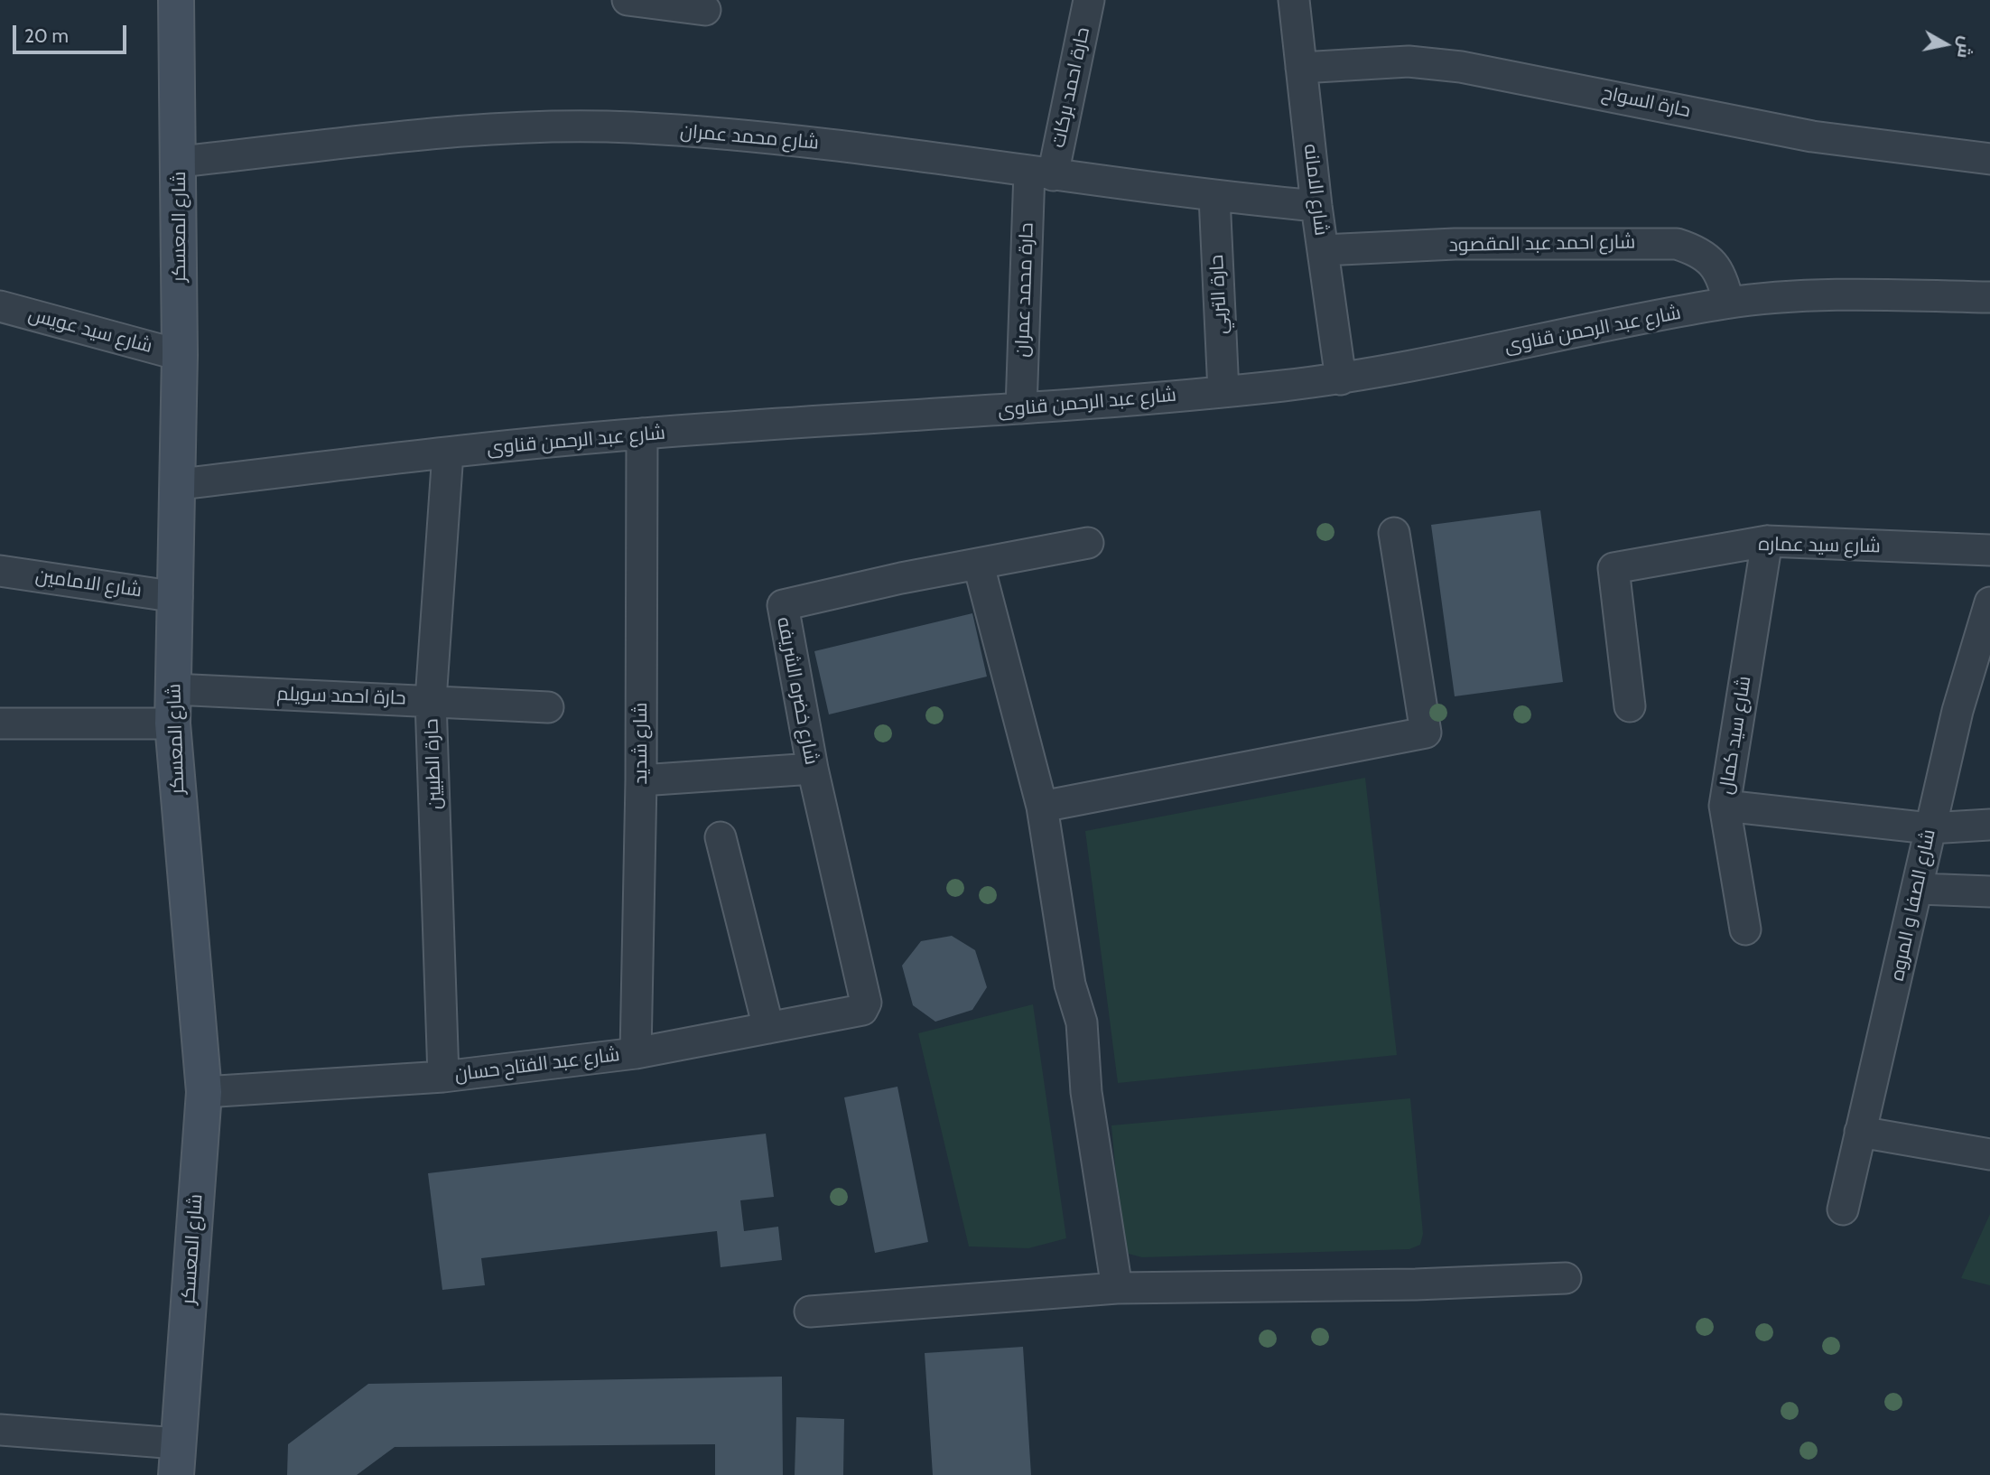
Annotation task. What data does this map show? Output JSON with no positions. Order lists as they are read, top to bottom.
{
  "streets": {
    "street": [
      "حارة احمد بركات",
      "حارة السواح",
      "شارع محمد عمران",
      "شارع الامانه",
      "شارع المعسكر",
      "شارع احمد عبد المقصود",
      "حارة محمد عمران",
      "حارة التربي",
      "شارع عبد الرحمن قناوى",
      "شارع سيد عويس",
      "شارع سيد عماره",
      "شارع الامامين",
      "شارع خضره الشريفه",
      "حارة احمد سويلم",
      "شارع سيد كمال",
      "شارع شديد",
      "حارة الطبيين",
      "شارع الصفا و المروه",
      "شارع عبد الفتاح حسان"
    ]
  },
  "crossings": [
    ["حارة احمد بركات", "شارع محمد عمران"],
    ["حارة احمد بركات", "حارة محمد عمران"],
    ["حارة السواح", "شارع الامانه"],
    ["شارع محمد عمران", "شارع الامانه"],
    ["شارع محمد عمران", "شارع المعسكر"],
    ["شارع محمد عمران", "حارة محمد عمران"],
    ["شارع محمد عمران", "حارة التربي"],
    ["شارع الامانه", "شارع احمد عبد المقصود"],
    ["شارع الامانه", "شارع عبد الرحمن قناوى"],
    ["شارع المعسكر", "شارع عبد الرحمن قناوى"],
    ["شارع المعسكر", "شارع سيد عويس"],
    ["شارع المعسكر", "شارع الامامين"],
    ["شارع المعسكر", "حارة احمد سويلم"],
    ["شارع المعسكر", "شارع عبد الفتاح حسان"],
    ["شارع احمد عبد المقصود", "شارع عبد الرحمن قناوى"],
    ["حارة محمد عمران", "شارع عبد الرحمن قناوى"],
    ["حارة التربي", "شارع عبد الرحمن قناوى"],
    ["شارع عبد الرحمن قناوى", "شارع شديد"],
    ["شارع عبد الرحمن قناوى", "حارة الطبيين"],
    ["شارع سيد عماره", "شارع سيد كمال"],
    ["شارع خضره الشريفه", "شارع عبد الفتاح حسان"],
    ["حارة احمد سويلم", "حارة الطبيين"],
    ["شارع شديد", "شارع عبد الفتاح حسان"],
    ["حارة الطبيين", "شارع عبد الفتاح حسان"]
  ],
  "scale_bar": "20 m",
  "north": "right"
}
